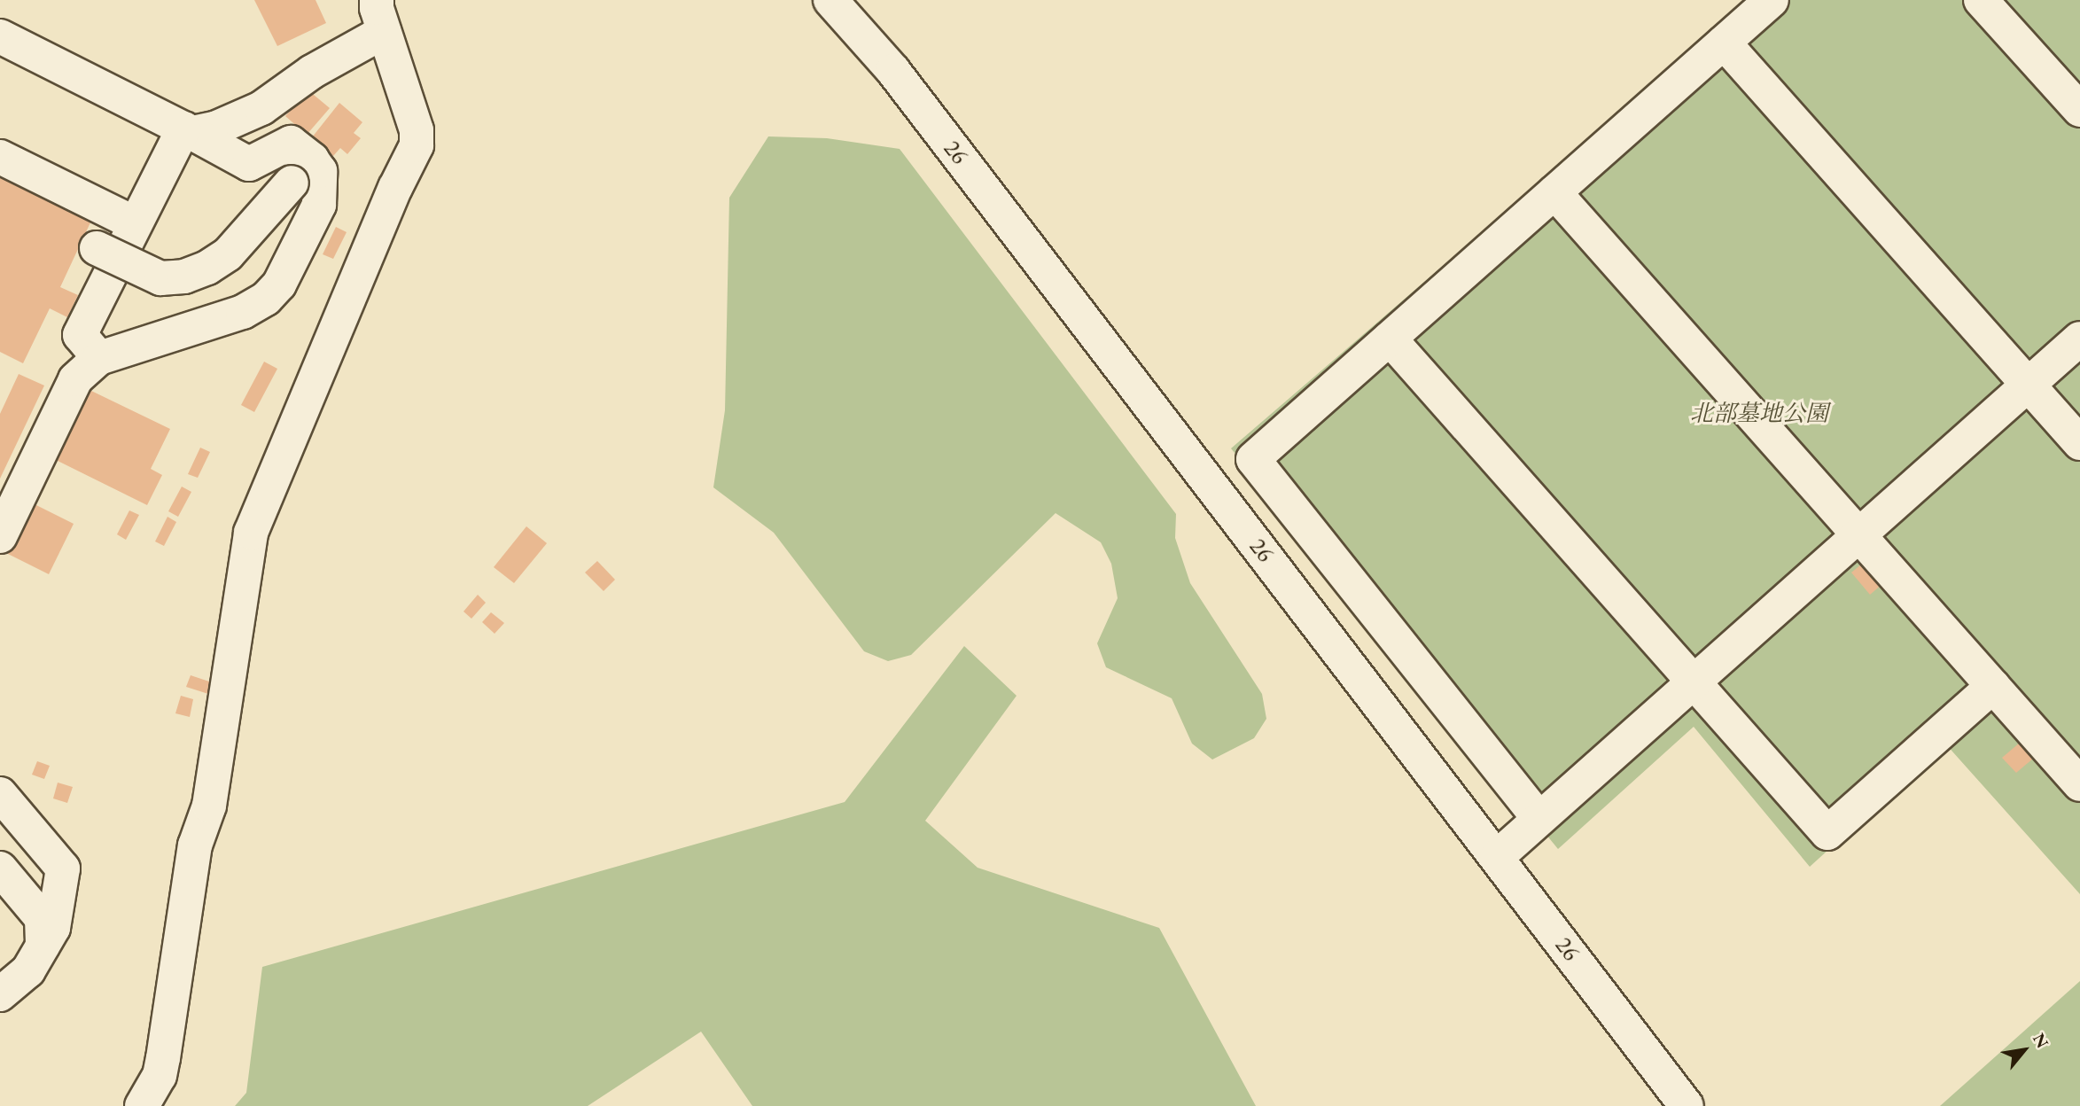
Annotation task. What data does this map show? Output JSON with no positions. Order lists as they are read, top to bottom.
{
  "streets": {
    "street": ["26"]
  },
  "parks": ["北部墓地公園"],
  "north": "top right"
}
